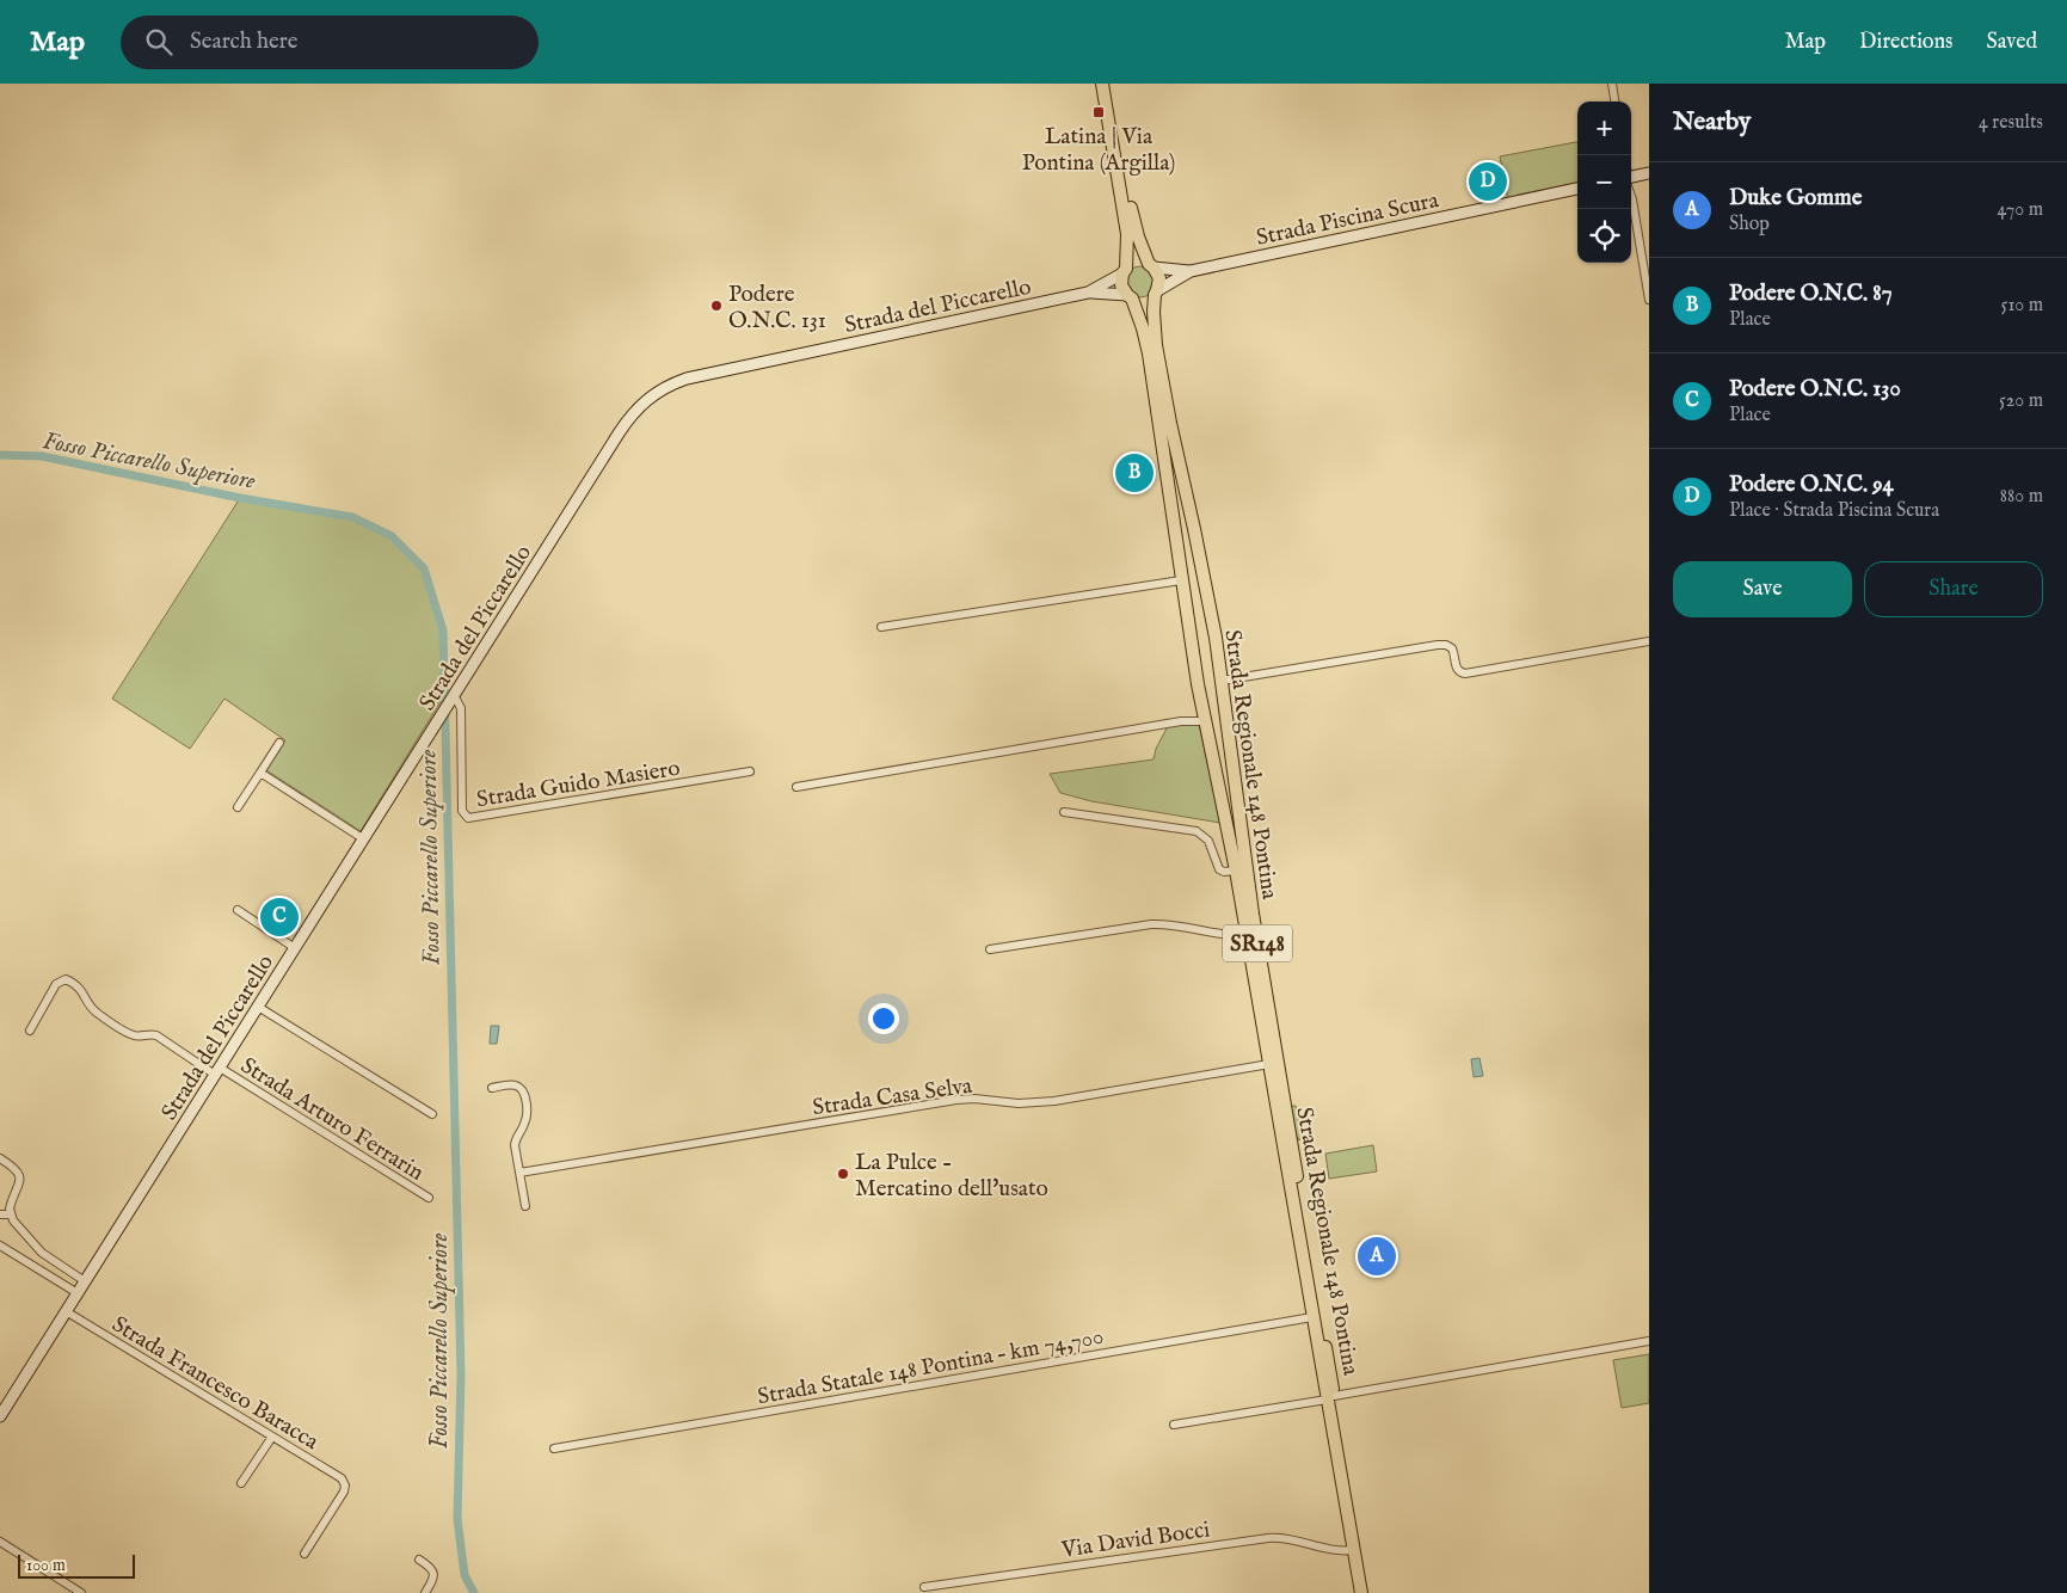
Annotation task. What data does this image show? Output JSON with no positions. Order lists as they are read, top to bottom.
{
  "streets": {
    "main road": ["Strada Regionale 148 Pontina", "SR148"],
    "street": [
      "Strada Piscina Scura",
      "Strada del Piccarello",
      "Strada Guido Masiero",
      "Strada Casa Selva",
      "Strada Arturo Ferrarin",
      "Strada Statale 148 Pontina – km 74,700",
      "Strada Francesco Baracca",
      "Via David Bocci"
    ]
  },
  "crossings": [
    ["Strada Piscina Scura", "Strada del Piccarello"],
    ["Strada Piscina Scura", "Strada Regionale 148 Pontina"],
    ["Strada del Piccarello", "Strada Regionale 148 Pontina"],
    ["Strada del Piccarello", "Strada Guido Masiero"],
    ["Strada del Piccarello", "Strada Arturo Ferrarin"],
    ["Strada del Piccarello", "Strada Francesco Baracca"],
    ["Strada Regionale 148 Pontina", "Strada Casa Selva"],
    ["Strada Regionale 148 Pontina", "Strada Statale 148 Pontina – km 74,700"],
    ["Strada Regionale 148 Pontina", "Via David Bocci"]
  ],
  "water": ["Fosso Piccarello Superiore"],
  "places": {
    "transit": ["Latina | Via Pontina (Argilla)"],
    "other": ["Podere O.N.C. 131", "La Pulce - Mercatino dell'usato"]
  },
  "scale_bar": "100 m",
  "page": {
    "header": "Map",
    "search": "Search here",
    "nav": ["Map", "Directions", "Saved"],
    "heading": ["Nearby", "4 results"],
    "map_buttons": ["+", "−"],
    "pins": [
      "D",
      "B",
      "C",
      "A"
    ],
    "list": [
      {
        "mark": "A",
        "name": "Duke Gomme",
        "note": "Shop",
        "value": "470 m"
      },
      {
        "mark": "B",
        "name": "Podere O.N.C. 87",
        "note": "Place",
        "value": "510 m"
      },
      {
        "mark": "C",
        "name": "Podere O.N.C. 130",
        "note": "Place",
        "value": "520 m"
      },
      {
        "mark": "D",
        "name": "Podere O.N.C. 94",
        "note": "Place · Strada Piscina Scura",
        "value": "880 m"
      }
    ],
    "buttons": ["Save", "Share"],
    "scale": "100 m"
  }
}
